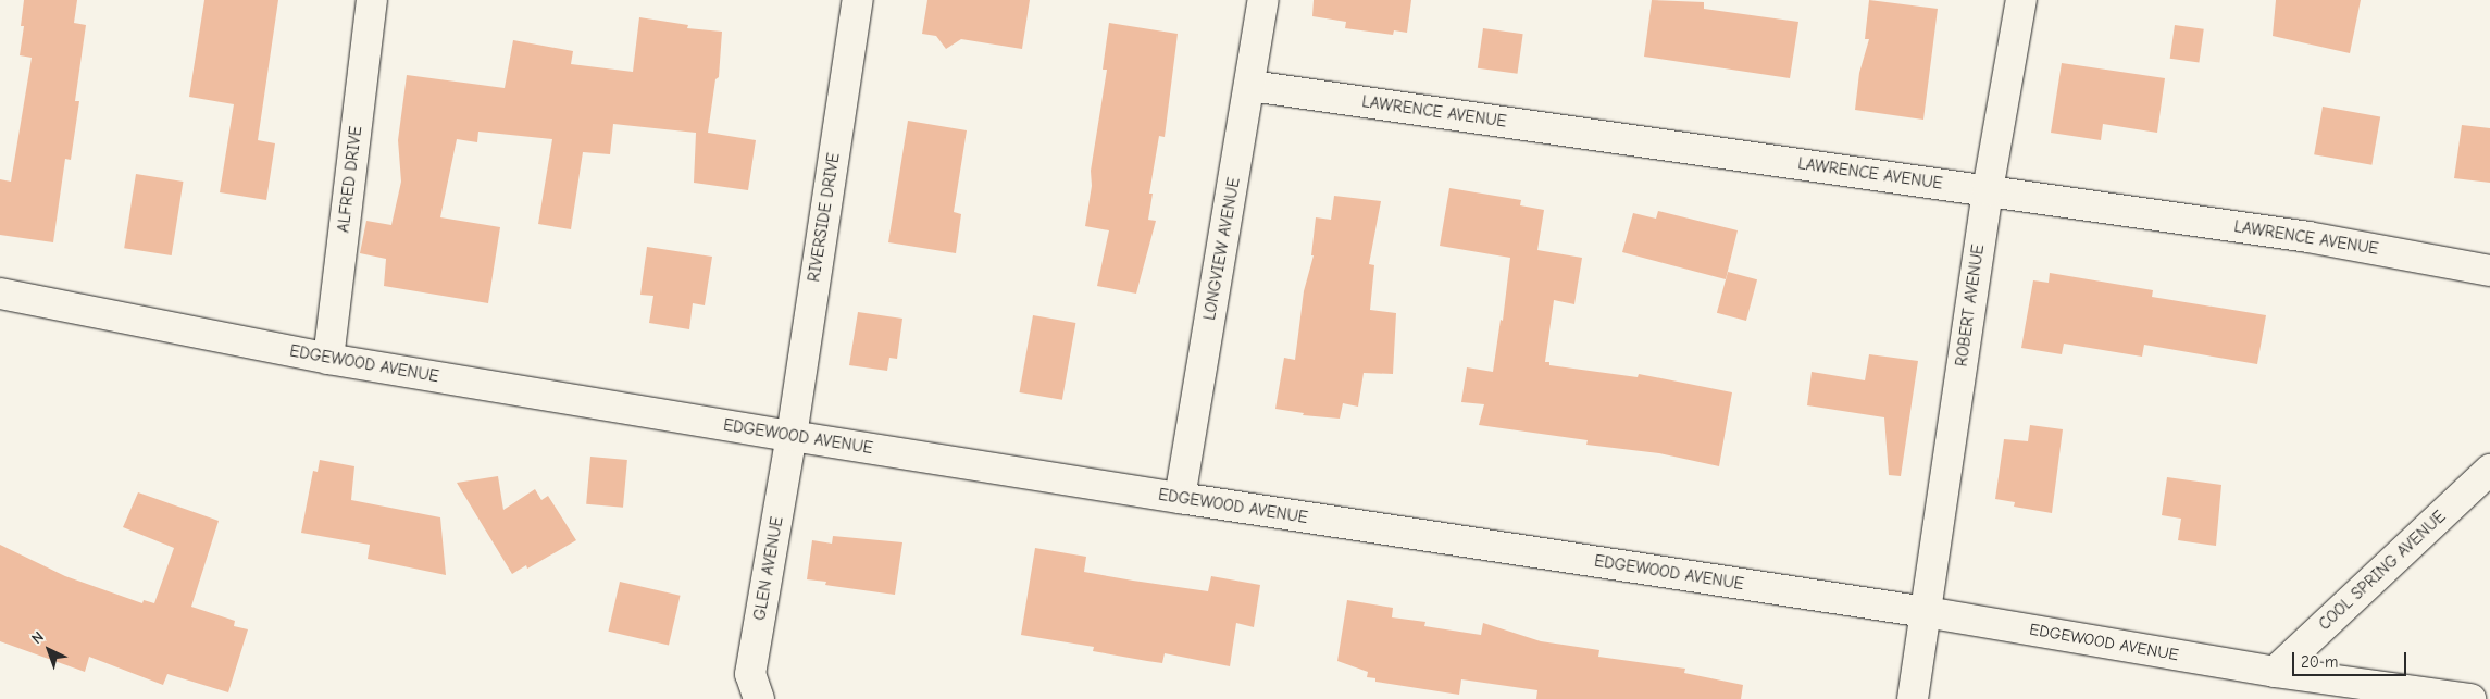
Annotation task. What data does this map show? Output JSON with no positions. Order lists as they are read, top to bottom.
{
  "streets": {
    "street": [
      "LAWRENCE AVENUE",
      "ALFRED DRIVE",
      "RIVERSIDE DRIVE",
      "LONGVIEW AVENUE",
      "ROBERT AVENUE",
      "EDGEWOOD AVENUE",
      "GLEN AVENUE",
      "COOL SPRING AVENUE"
    ]
  },
  "crossings": [
    ["LAWRENCE AVENUE", "LONGVIEW AVENUE"],
    ["LAWRENCE AVENUE", "ROBERT AVENUE"],
    ["ALFRED DRIVE", "EDGEWOOD AVENUE"],
    ["RIVERSIDE DRIVE", "EDGEWOOD AVENUE"],
    ["RIVERSIDE DRIVE", "GLEN AVENUE"],
    ["LONGVIEW AVENUE", "EDGEWOOD AVENUE"],
    ["ROBERT AVENUE", "EDGEWOOD AVENUE"],
    ["EDGEWOOD AVENUE", "GLEN AVENUE"],
    ["EDGEWOOD AVENUE", "COOL SPRING AVENUE"]
  ],
  "scale_bar": "20 m",
  "north": "top left"
}
